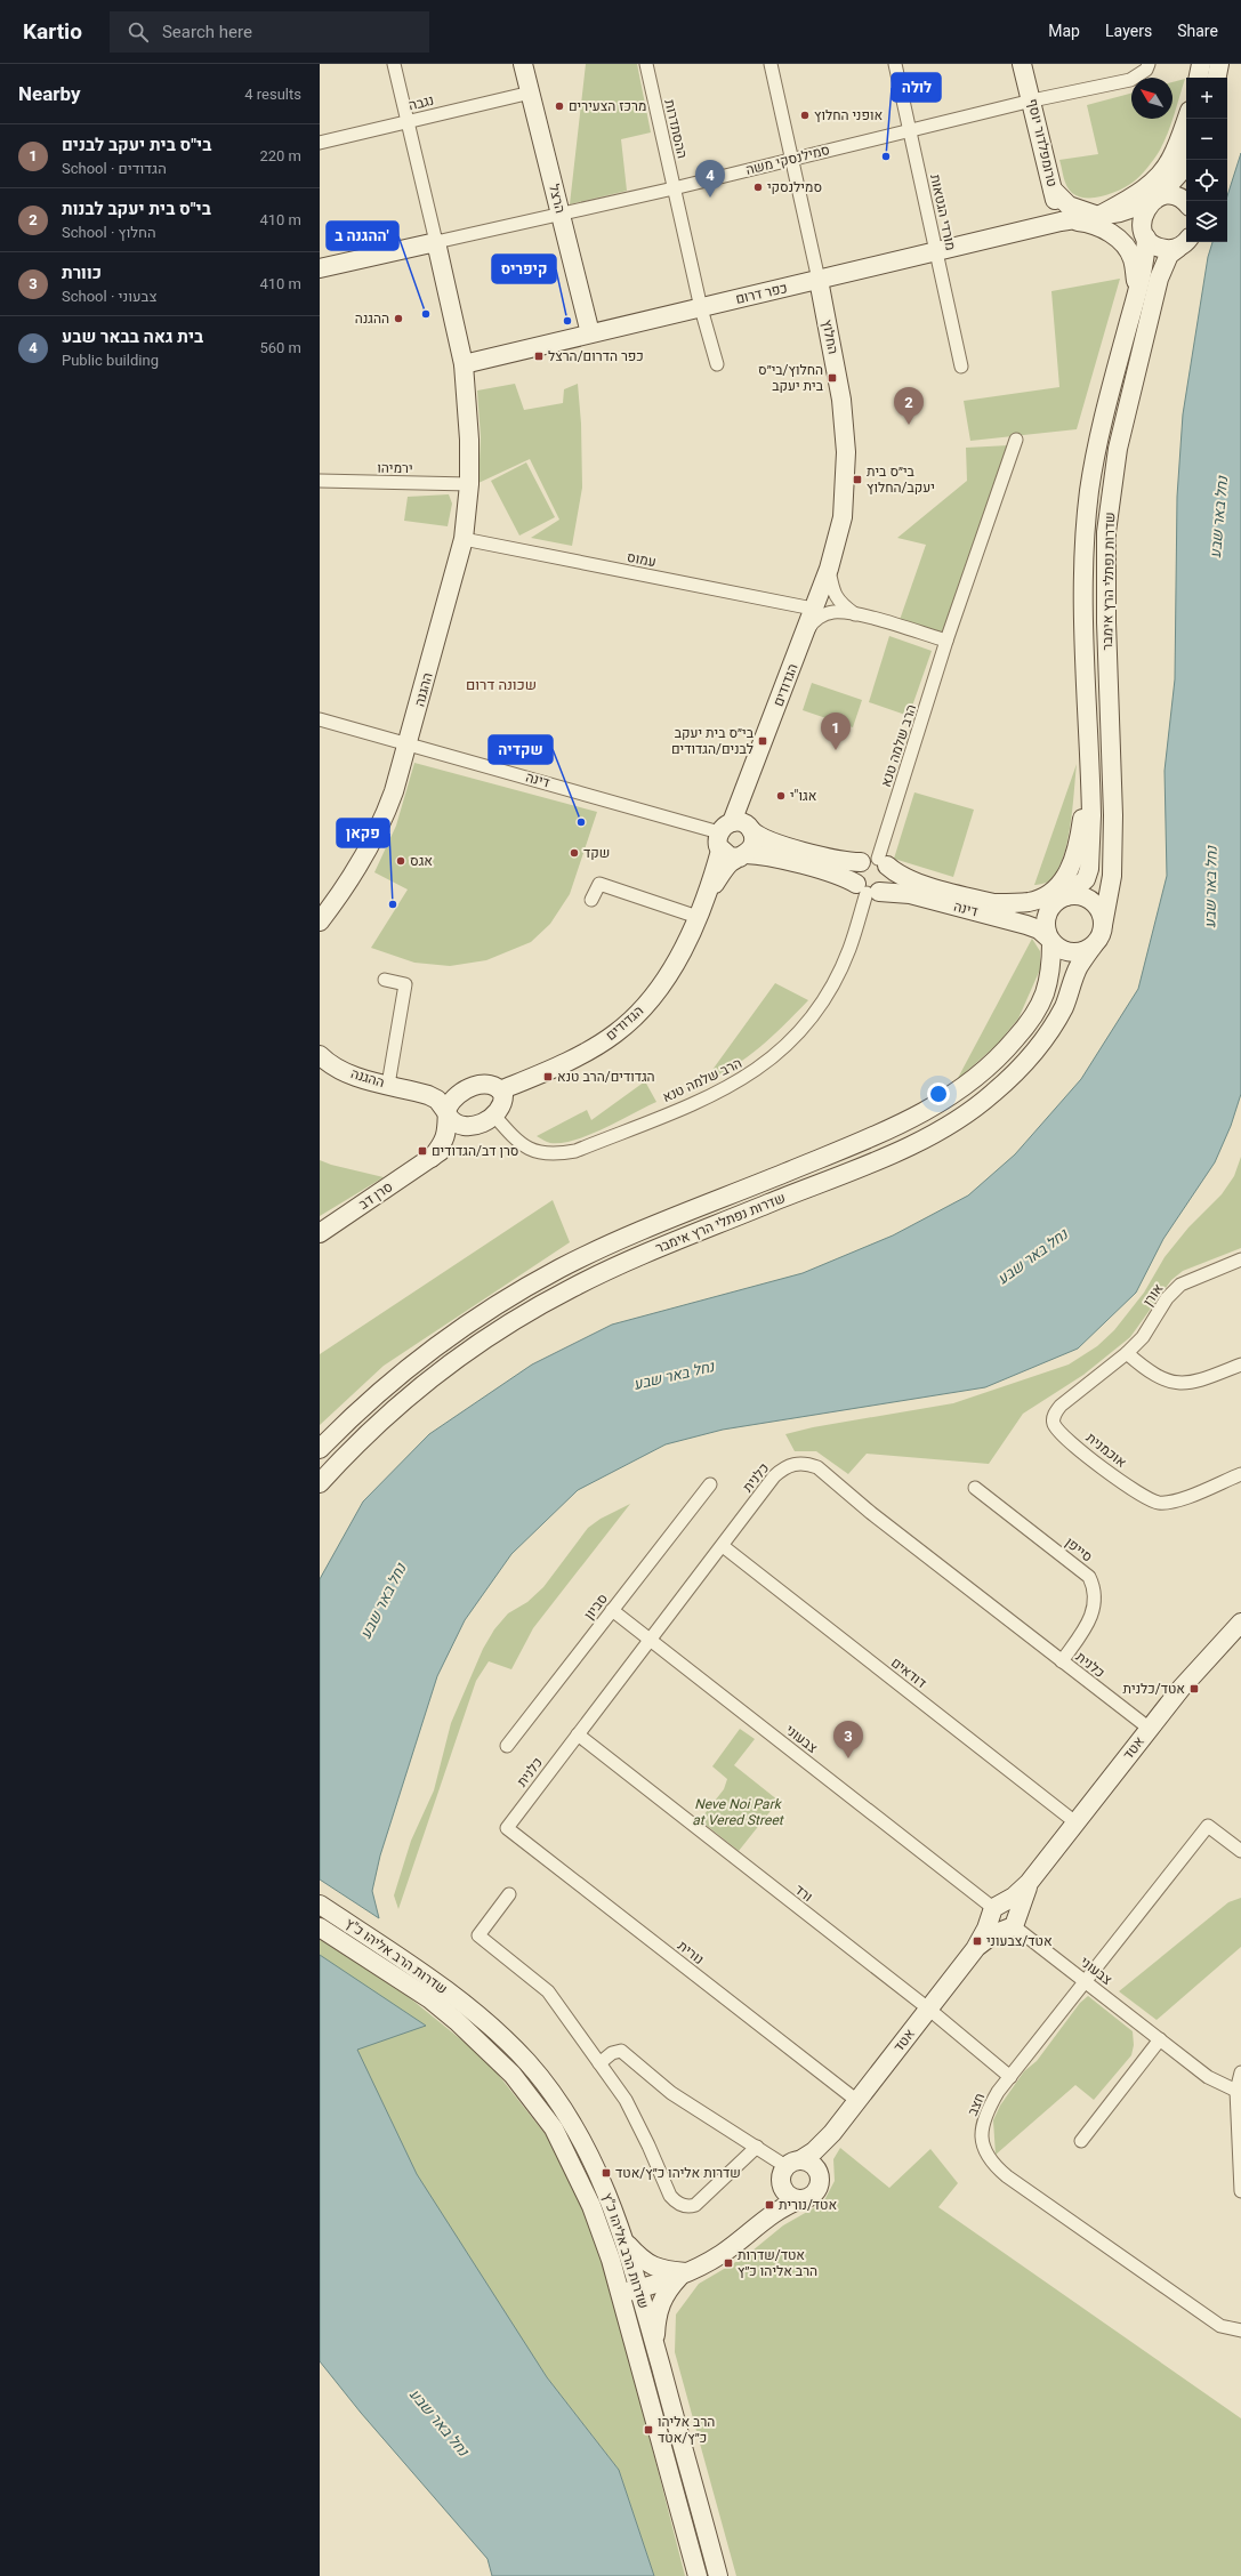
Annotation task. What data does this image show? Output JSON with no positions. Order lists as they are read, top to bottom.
{
  "streets": {
    "street": [
      "נגבה",
      "ההסתדרות",
      "טרומפלדור יוסף",
      "סמילנסקי משה",
      "הרצל",
      "מורדי הגטאות",
      "כפר דרום",
      "החלוץ",
      "ירמיהו",
      "עמוס",
      "שדרות נפתלי הרץ אימבר",
      "הגדודים",
      "ההגנה",
      "הרב שלמה טנא",
      "דינה",
      "סרן דב",
      "אורן",
      "אוכמנית",
      "כלנית",
      "סייפן",
      "סביון",
      "דודאים",
      "צבעוני",
      "אטד",
      "ורד",
      "נורית",
      "שדרות הרב אליהו כ\"ץ",
      "חצב"
    ]
  },
  "crossings": [
    ["נגבה", "הרצל"],
    ["נגבה", "ההגנה"],
    ["ההסתדרות", "סמילנסקי משה"],
    ["ההסתדרות", "כפר דרום"],
    ["טרומפלדור יוסף", "סמילנסקי משה"],
    ["טרומפלדור יוסף", "כפר דרום"],
    ["סמילנסקי משה", "הרצל"],
    ["סמילנסקי משה", "מורדי הגטאות"],
    ["סמילנסקי משה", "החלוץ"],
    ["סמילנסקי משה", "ההגנה"],
    ["הרצל", "כפר דרום"],
    ["מורדי הגטאות", "כפר דרום"],
    ["כפר דרום", "החלוץ"],
    ["כפר דרום", "שדרות נפתלי הרץ אימבר"],
    ["כפר דרום", "ההגנה"],
    ["החלוץ", "עמוס"],
    ["החלוץ", "הגדודים"],
    ["ירמיהו", "ההגנה"],
    ["עמוס", "הגדודים"],
    ["עמוס", "ההגנה"],
    ["שדרות נפתלי הרץ אימבר", "דינה"],
    ["הגדודים", "ההגנה"],
    ["הגדודים", "הרב שלמה טנא"],
    ["הגדודים", "דינה"],
    ["הגדודים", "סרן דב"],
    ["ההגנה", "הרב שלמה טנא"],
    ["ההגנה", "דינה"],
    ["ההגנה", "סרן דב"],
    ["הרב שלמה טנא", "דינה"],
    ["הרב שלמה טנא", "סרן דב"],
    ["אורן", "אוכמנית"],
    ["כלנית", "סייפן"],
    ["כלנית", "דודאים"],
    ["כלנית", "צבעוני"],
    ["כלנית", "אטד"],
    ["כלנית", "ורד"],
    ["כלנית", "נורית"],
    ["סביון", "צבעוני"],
    ["דודאים", "אטד"],
    ["צבעוני", "אטד"],
    ["צבעוני", "חצב"],
    ["אטד", "ורד"],
    ["אטד", "נורית"],
    ["אטד", "שדרות הרב אליהו כ\"ץ"],
    ["ורד", "חצב"]
  ],
  "districts": ["שכונה דרום"],
  "water": ["נחל באר שבע"],
  "parks": ["Neve Noi Park at Vered Street"],
  "places": {
    "other": [
      "מרכז הצעירים",
      "אופני החלוץ",
      "לולה",
      "סמילנסקי",
      "ההגנה ב'",
      "ההגנה",
      "קיפריס",
      "אגו\"י",
      "שקדיה",
      "שקד",
      "אגס",
      "פקאן"
    ],
    "transit": [
      "כפר הדרום/הרצל",
      "החלוץ/בי״ס בית יעקב",
      "בי״ס בית יעקב/החלוץ",
      "בי״ס בית יעקב לבנים/הגדודים",
      "הגדודים/הרב טנא",
      "סרן דב/הגדודים",
      "אטד/כלנית",
      "אטד/צבעוני",
      "שדרות אליהו כ״ץ/אטד",
      "אטד/נורית",
      "אטד/שדרות הרב אליהו כ״ץ",
      "הרב אליהו כ״ץ/אטד"
    ]
  },
  "north": "top left",
  "page": {
    "header": "Kartio",
    "search": "Search here",
    "nav": ["Map", "Layers", "Share"],
    "heading": ["Nearby", "4 results"],
    "map_buttons": ["+", "−"],
    "list": [
      {
        "mark": "1",
        "name": "בי\"ס בית יעקב לבנים",
        "note": "School · הגדודים",
        "value": "220 m"
      },
      {
        "mark": "2",
        "name": "בי\"ס בית יעקב לבנות",
        "note": "School · החלוץ",
        "value": "410 m"
      },
      {
        "mark": "3",
        "name": "כוורת",
        "note": "School · צבעוני",
        "value": "410 m"
      },
      {
        "mark": "4",
        "name": "בית גאה בבאר שבע",
        "note": "Public building",
        "value": "560 m"
      }
    ],
    "pins": [
      "4",
      "2",
      "1",
      "3"
    ]
  }
}
